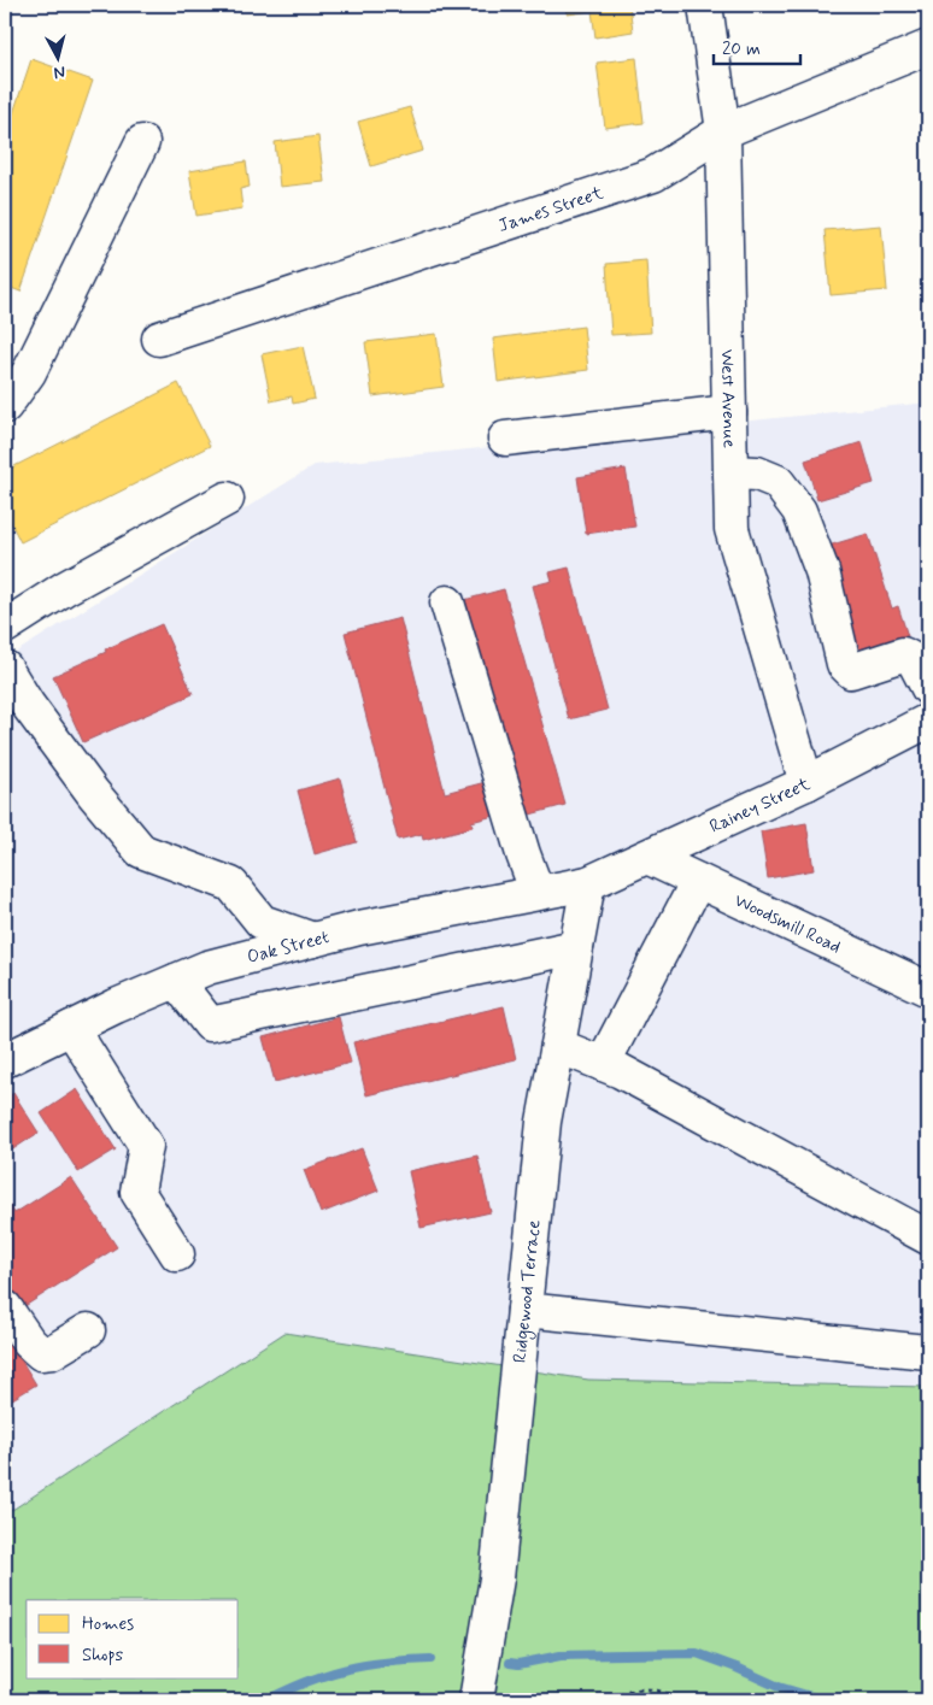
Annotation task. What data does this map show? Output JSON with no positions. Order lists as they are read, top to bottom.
{
  "streets": {
    "street": [
      "James Street",
      "West Avenue",
      "Rainey Street",
      "Woodsmill Road",
      "Oak Street",
      "Ridgewood Terrace"
    ]
  },
  "crossings": [
    ["James Street", "West Avenue"],
    ["West Avenue", "Rainey Street"],
    ["Rainey Street", "Woodsmill Road"],
    ["Rainey Street", "Oak Street"],
    ["Rainey Street", "Ridgewood Terrace"],
    ["Oak Street", "Ridgewood Terrace"]
  ],
  "legend": ["Homes", "Shops"],
  "scale_bar": "20 m",
  "north": "bottom"
}
